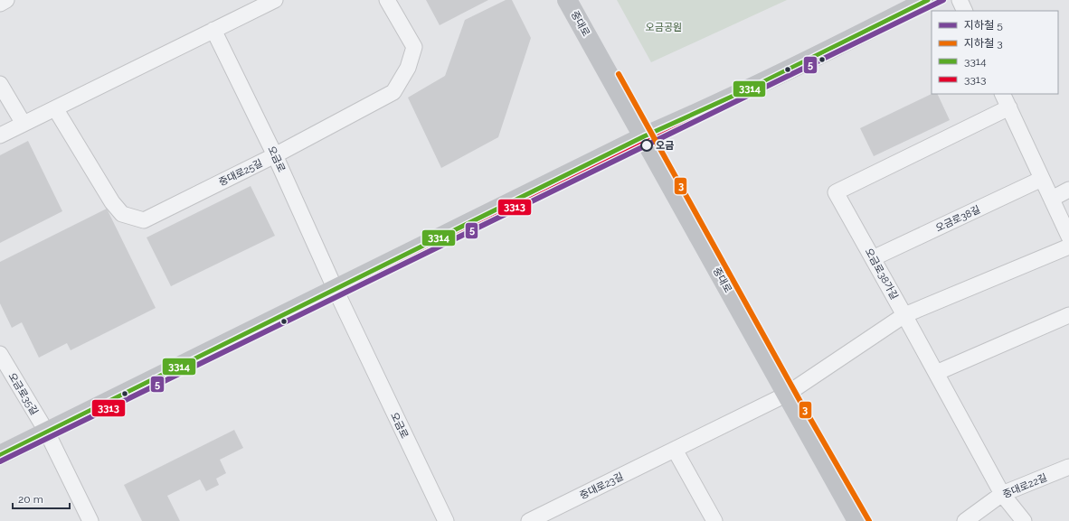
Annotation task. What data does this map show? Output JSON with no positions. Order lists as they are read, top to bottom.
{
  "streets": {
    "main road": ["중대로"],
    "street": [
      "오금로",
      "중대로25길",
      "오금로38길",
      "오금로38가길",
      "오금로35길",
      "중대로23길",
      "중대로22길"
    ]
  },
  "crossings": [
    ["중대로", "중대로23길"],
    ["오금로", "중대로25길"],
    ["오금로38길", "오금로38가길"],
    ["오금로38가길", "중대로23길"],
    ["오금로38가길", "중대로22길"]
  ],
  "parks": ["오금공원"],
  "places": ["오금"],
  "lines": [
    "metro line 5",
    "transit line 3314",
    "transit line 3313",
    "metro line 3"
  ],
  "legend": [
    "지하철 5",
    "지하철 3",
    "3314",
    "3313"
  ],
  "scale_bar": "20 m"
}
